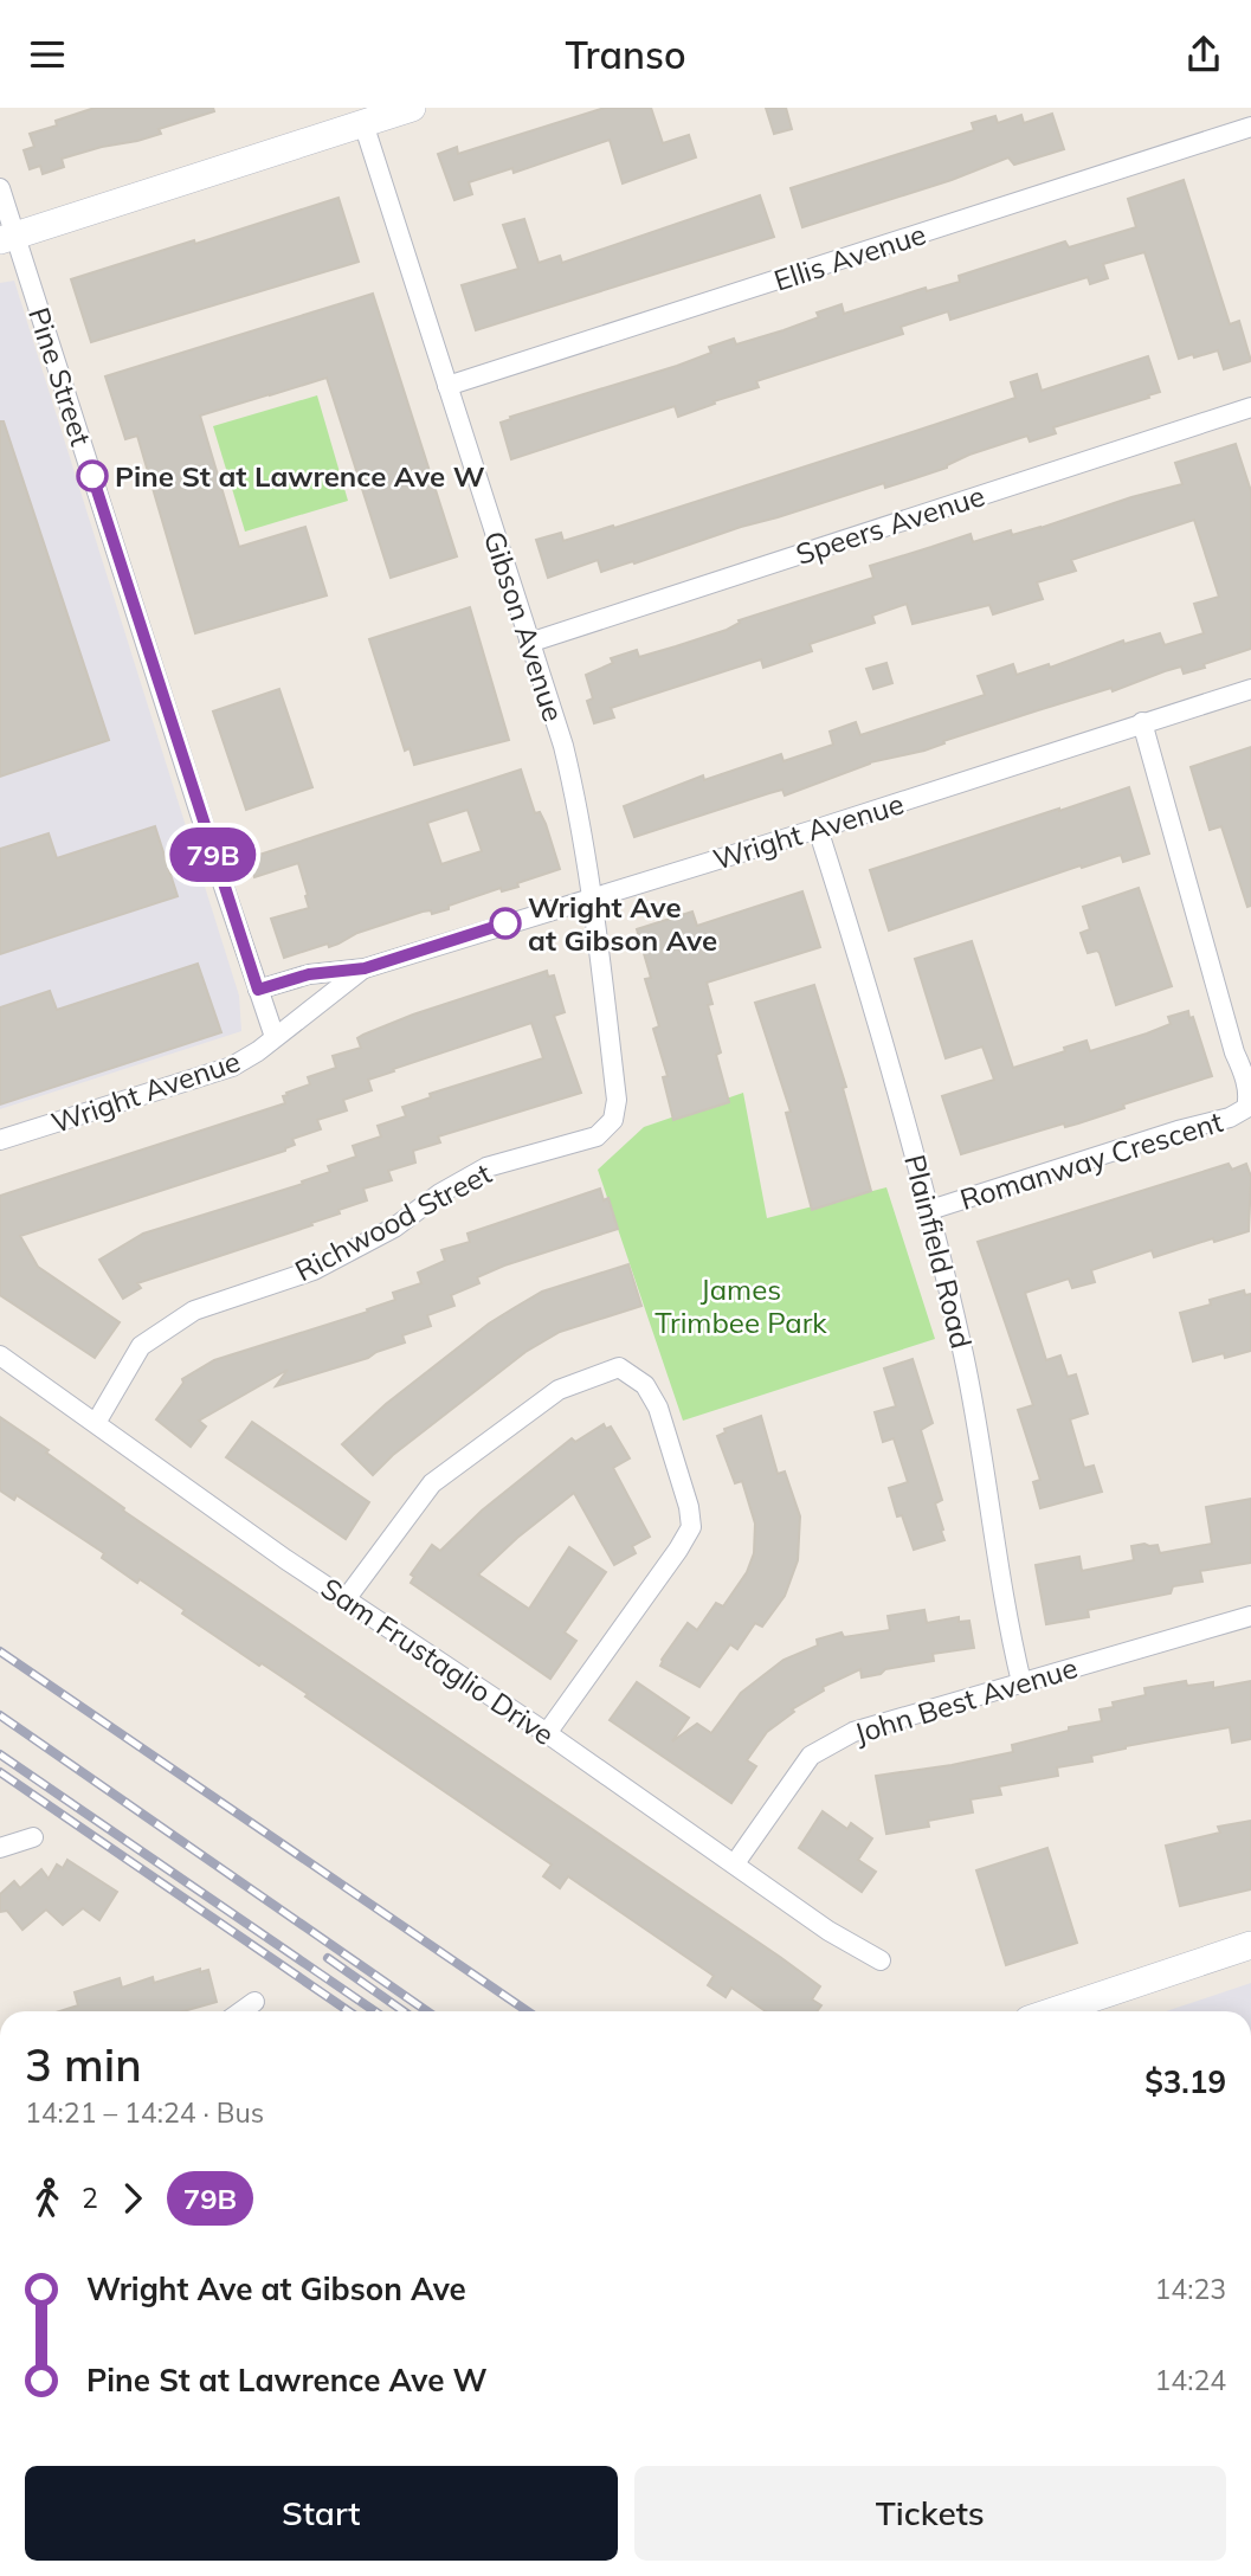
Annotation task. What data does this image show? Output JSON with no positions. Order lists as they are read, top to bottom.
{
  "streets": {
    "street": [
      "Ellis Avenue",
      "Pine Street",
      "Speers Avenue",
      "Gibson Avenue",
      "Wright Avenue",
      "Romanway Crescent",
      "Richwood Street",
      "Plainfield Road",
      "Sam Frustaglio Drive",
      "John Best Avenue"
    ]
  },
  "crossings": [
    ["Ellis Avenue", "Gibson Avenue"],
    ["Pine Street", "Wright Avenue"],
    ["Speers Avenue", "Gibson Avenue"],
    ["Gibson Avenue", "Wright Avenue"],
    ["Gibson Avenue", "Richwood Street"],
    ["Wright Avenue", "Romanway Crescent"],
    ["Wright Avenue", "Richwood Street"],
    ["Wright Avenue", "Plainfield Road"],
    ["Romanway Crescent", "Plainfield Road"],
    ["Richwood Street", "Sam Frustaglio Drive"],
    ["Plainfield Road", "John Best Avenue"],
    ["Sam Frustaglio Drive", "John Best Avenue"]
  ],
  "parks": ["James Trimbee Park"],
  "places": ["Pine St at Lawrence Ave W", "Wright Ave at Gibson Ave"],
  "lines": ["bus line 79B"],
  "page": {
    "header": "Transo",
    "on_map": "79B",
    "heading": ["3 min", "14:21 – 14:24 · Bus", "$3.19"],
    "legs": ["2", "79B"],
    "list": [
      {
        "name": "Wright Ave at Gibson Ave",
        "value": "14:23"
      },
      {
        "name": "Pine St at Lawrence Ave W",
        "value": "14:24"
      }
    ],
    "buttons": ["Start", "Tickets"]
  }
}
